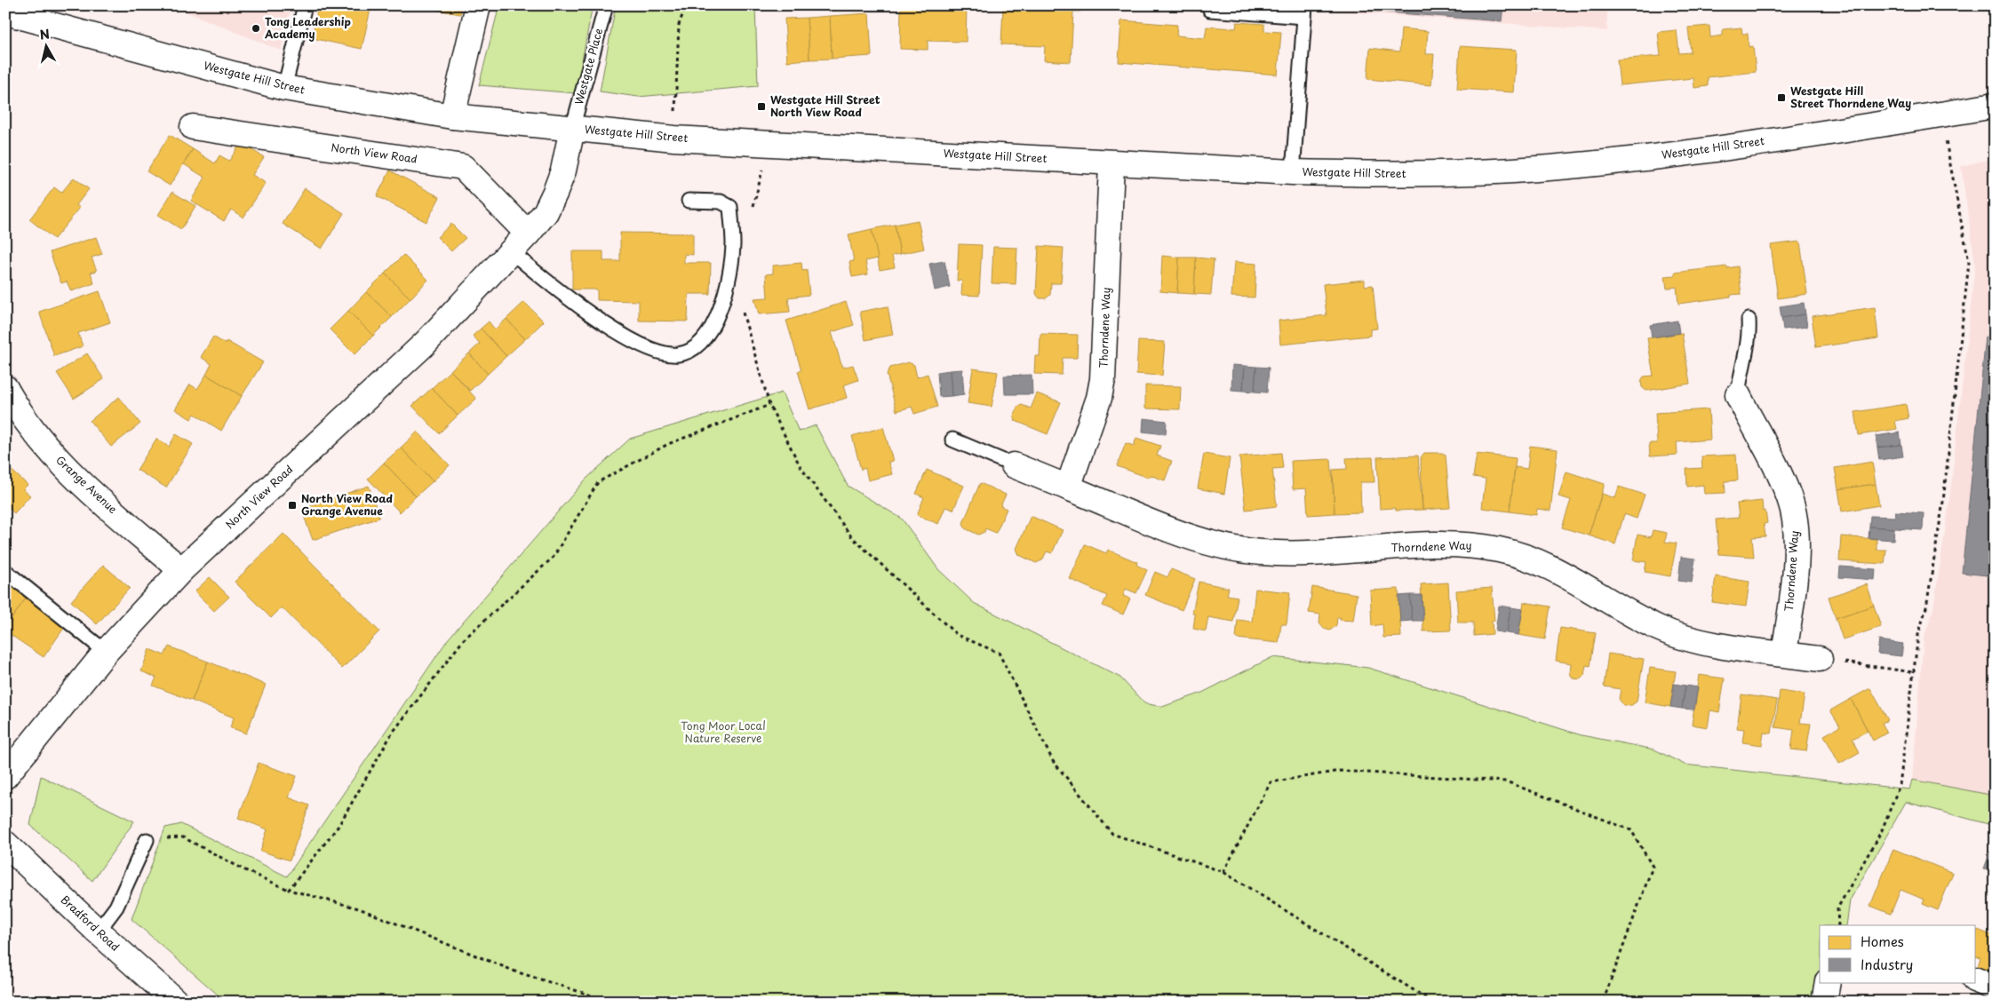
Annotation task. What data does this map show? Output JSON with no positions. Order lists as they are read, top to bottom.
{
  "streets": {
    "main road": [
      "Westgate Hill Street",
      "North View Road",
      "Thorndene Way",
      "Grange Avenue",
      "Bradford Road"
    ],
    "lane": ["Westgate Place"]
  },
  "crossings": [
    ["Westgate Place", "Westgate Hill Street"],
    ["Westgate Place", "North View Road"],
    ["Westgate Hill Street", "North View Road"],
    ["Westgate Hill Street", "Thorndene Way"],
    ["North View Road", "Grange Avenue"]
  ],
  "parks": ["Tong Moor Local Nature Reserve"],
  "places": {
    "other": ["Tong Leadership Academy"],
    "transit": ["Westgate Hill Street Thorndene Way", "Westgate Hill Street North View Road", "North View Road Grange Avenue"]
  },
  "legend": ["Homes", "Industry"],
  "north": "top"
}
